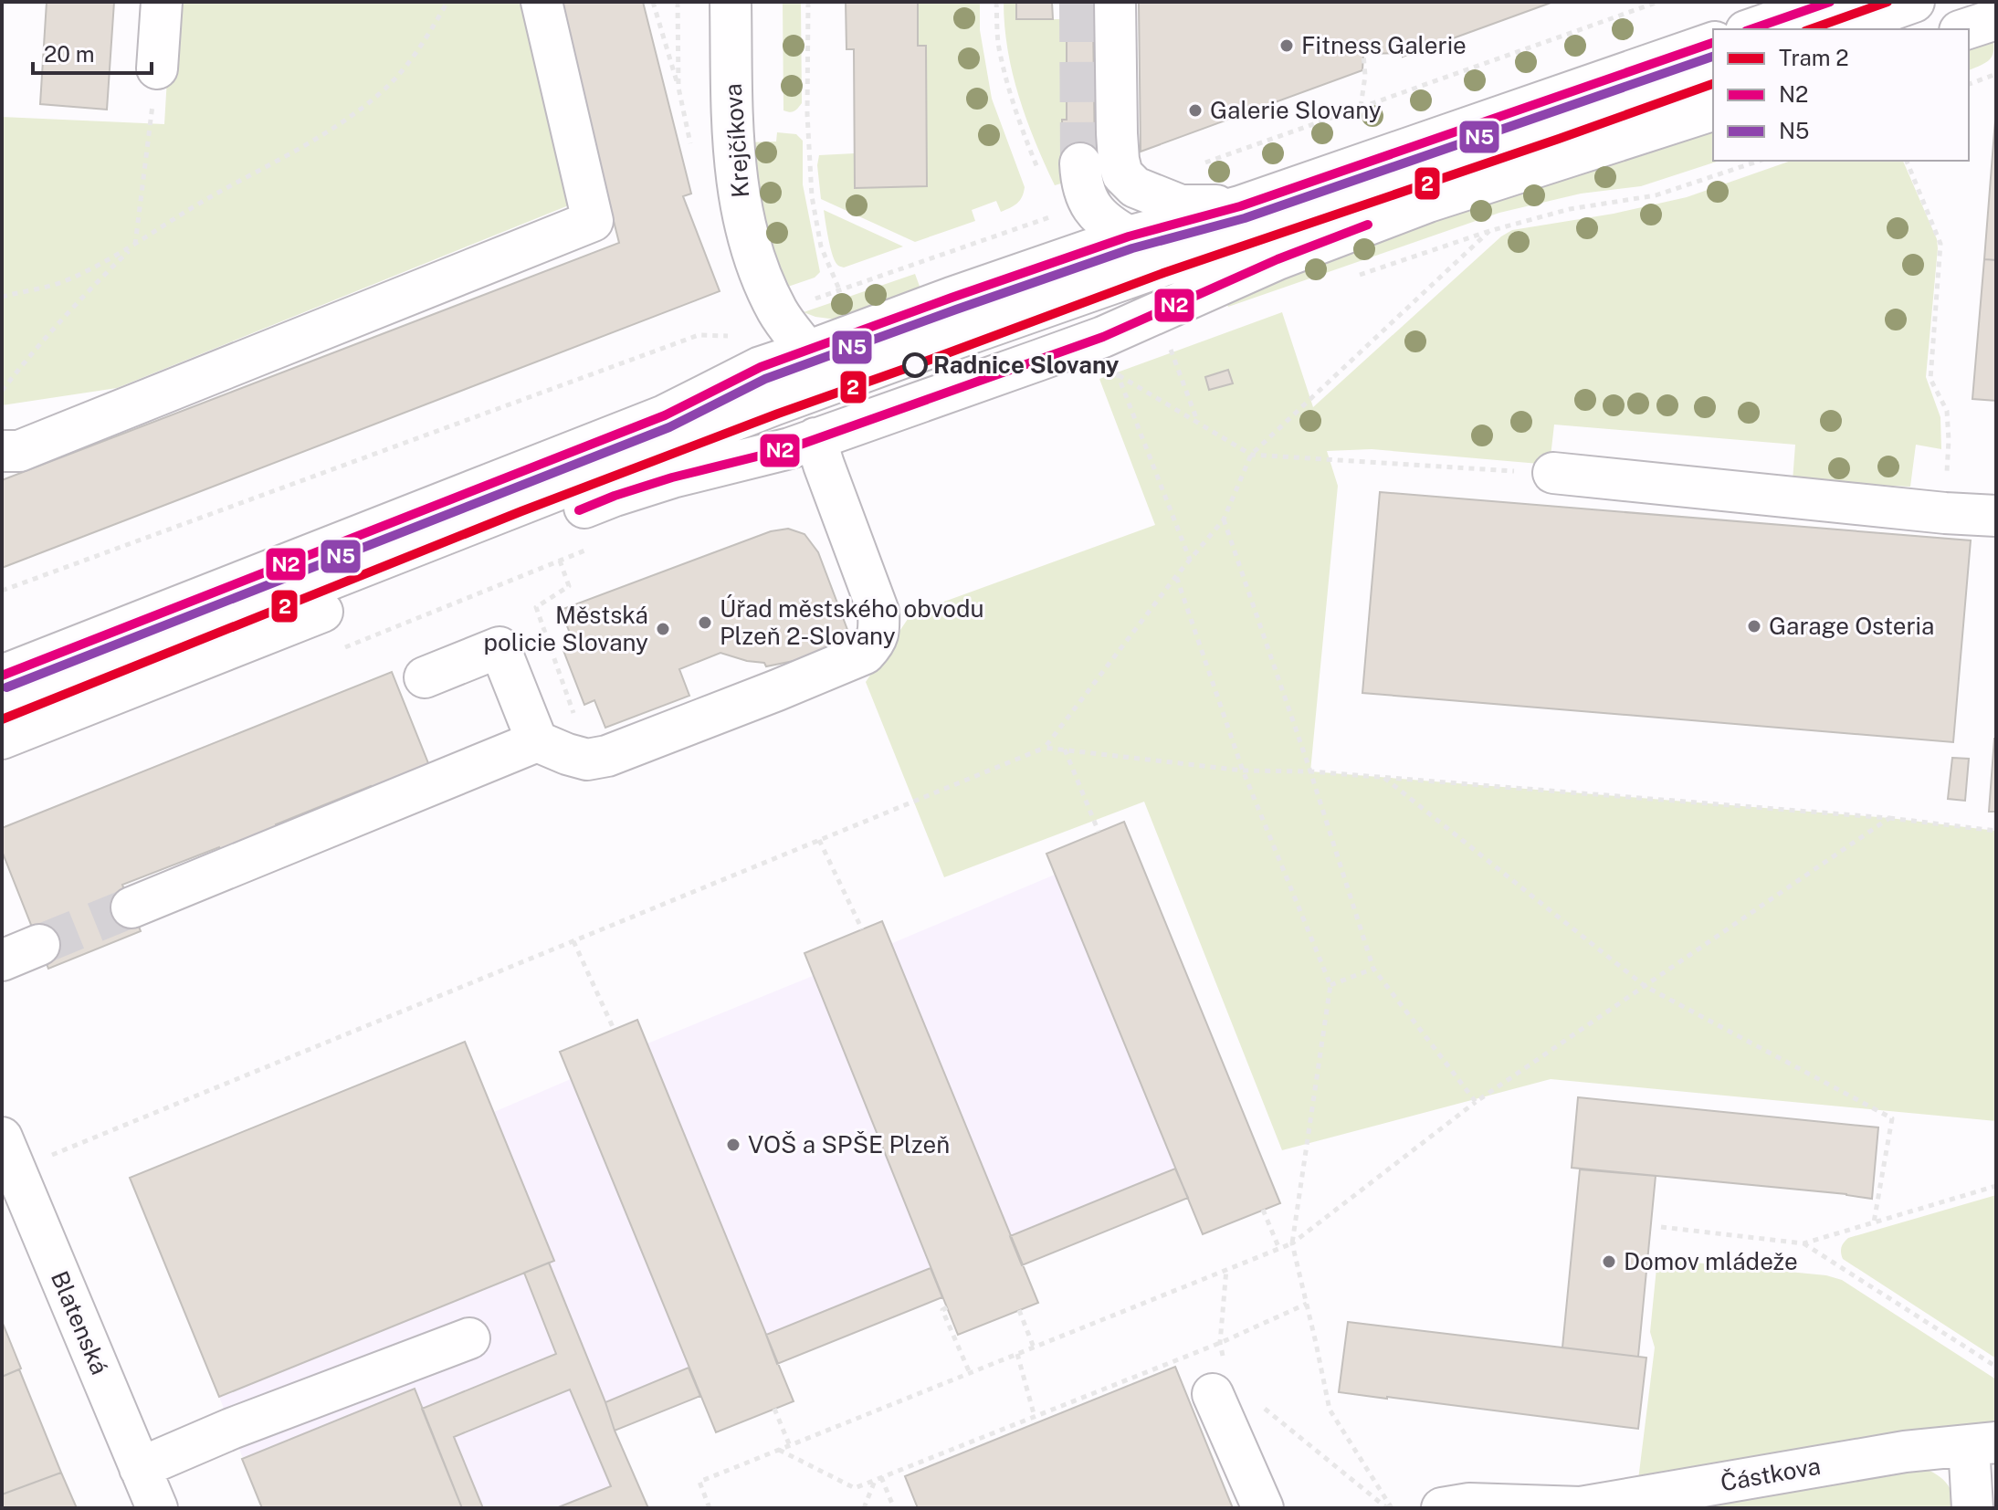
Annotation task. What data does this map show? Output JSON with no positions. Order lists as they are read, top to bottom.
{
  "streets": {
    "street": ["Krejčíkova", "Blatenská", "Částkova"]
  },
  "places": [
    "Fitness Galerie",
    "Galerie Slovany",
    "Radnice Slovany",
    "Úřad městského obvodu Plzeň 2-Slovany",
    "Garage Osteria",
    "Městská policie Slovany",
    "VOŠ a SPŠE Plzeň",
    "Domov mládeže"
  ],
  "lines": ["tram line 2", "transit line N2", "transit line N5"],
  "legend": ["Tram 2", "N2", "N5"],
  "scale_bar": "20 m"
}
